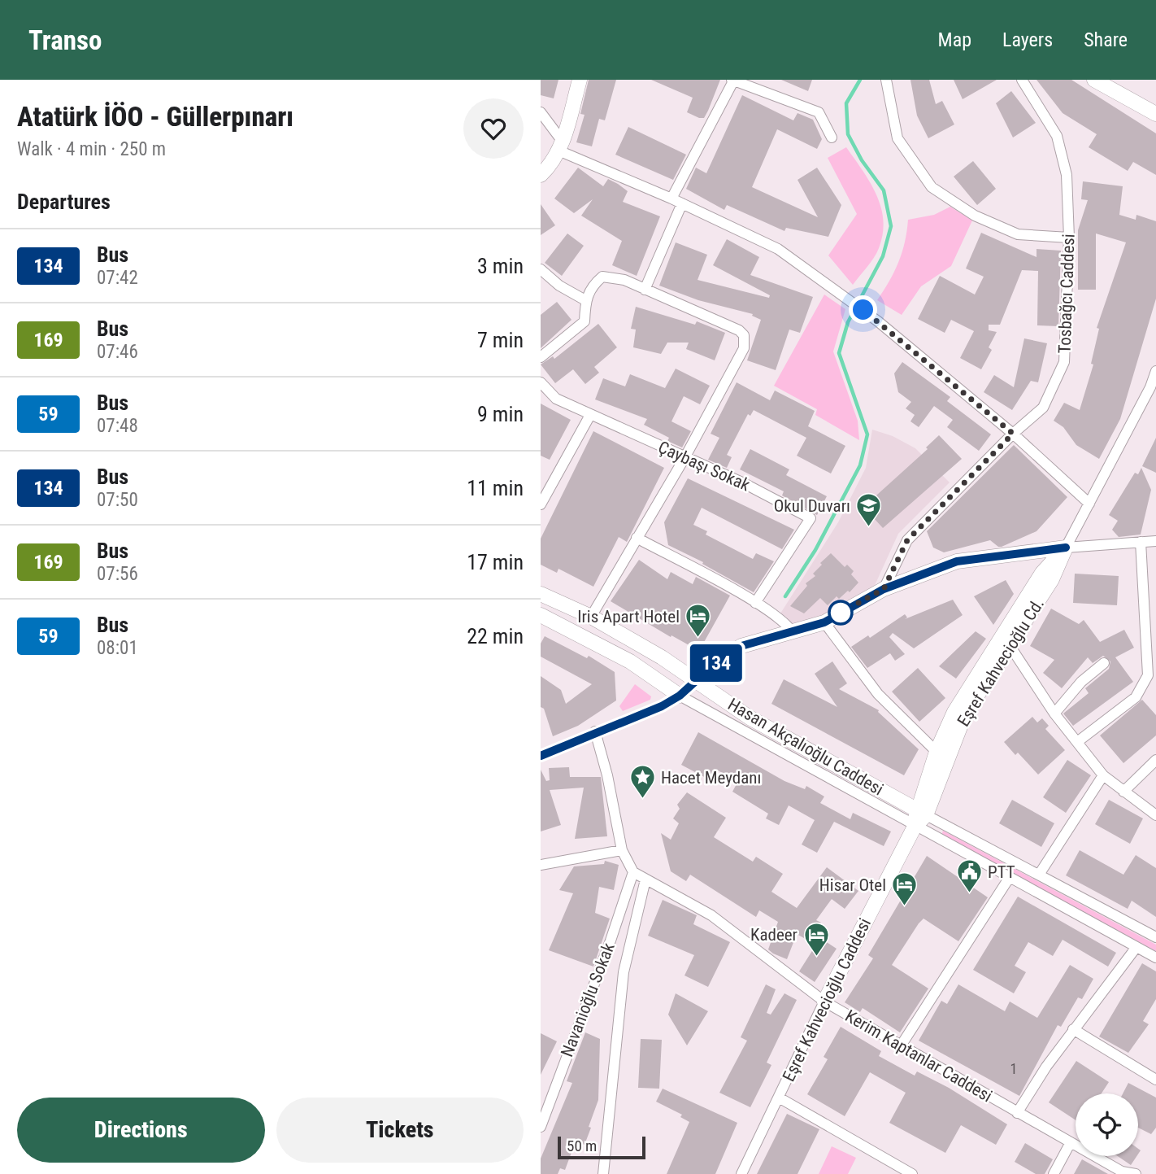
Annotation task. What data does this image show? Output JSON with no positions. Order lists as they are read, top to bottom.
{
  "streets": {
    "street": [
      "Tosbağcı Caddesi",
      "Çaybaşı Sokak",
      "Eşref Kahvecioğlu Cd.",
      "Hasan Akçalıoğlu Caddesi",
      "Navanioğlu Sokak",
      "Eşref Kahvecioğlu Caddesi",
      "Kerim Kaptanlar Caddesi"
    ]
  },
  "crossings": [
    ["Eşref Kahvecioğlu Cd.", "Hasan Akçalıoğlu Caddesi"],
    ["Eşref Kahvecioğlu Cd.", "Eşref Kahvecioğlu Caddesi"],
    ["Navanioğlu Sokak", "Kerim Kaptanlar Caddesi"],
    ["Eşref Kahvecioğlu Caddesi", "Kerim Kaptanlar Caddesi"]
  ],
  "places": {
    "school or university": ["Okul Duvarı"],
    "hotel": ["Iris Apart Hotel", "Hisar Otel", "Kadeer"],
    "place": ["Hacet Meydanı"],
    "public building": ["PTT"]
  },
  "lines": ["bus line 134"],
  "house_numbers": ["1"],
  "scale_bar": "50 m",
  "page": {
    "header": "Transo",
    "nav": ["Map", "Layers", "Share"],
    "heading": [
      ["Atatürk İÖO - Güllerpınarı", "Walk · 4 min · 250 m"],
      "Departures"
    ],
    "on_map": "134",
    "list": [
      {
        "mark": "134",
        "name": "Bus",
        "note": "07:42",
        "value": "3 min"
      },
      {
        "mark": "169",
        "name": "Bus",
        "note": "07:46",
        "value": "7 min"
      },
      {
        "mark": "59",
        "name": "Bus",
        "note": "07:48",
        "value": "9 min"
      },
      {
        "mark": "134",
        "name": "Bus",
        "note": "07:50",
        "value": "11 min"
      },
      {
        "mark": "169",
        "name": "Bus",
        "note": "07:56",
        "value": "17 min"
      },
      {
        "mark": "59",
        "name": "Bus",
        "note": "08:01",
        "value": "22 min"
      }
    ],
    "buttons": ["Directions", "Tickets"],
    "scale": "50 m"
  }
}
